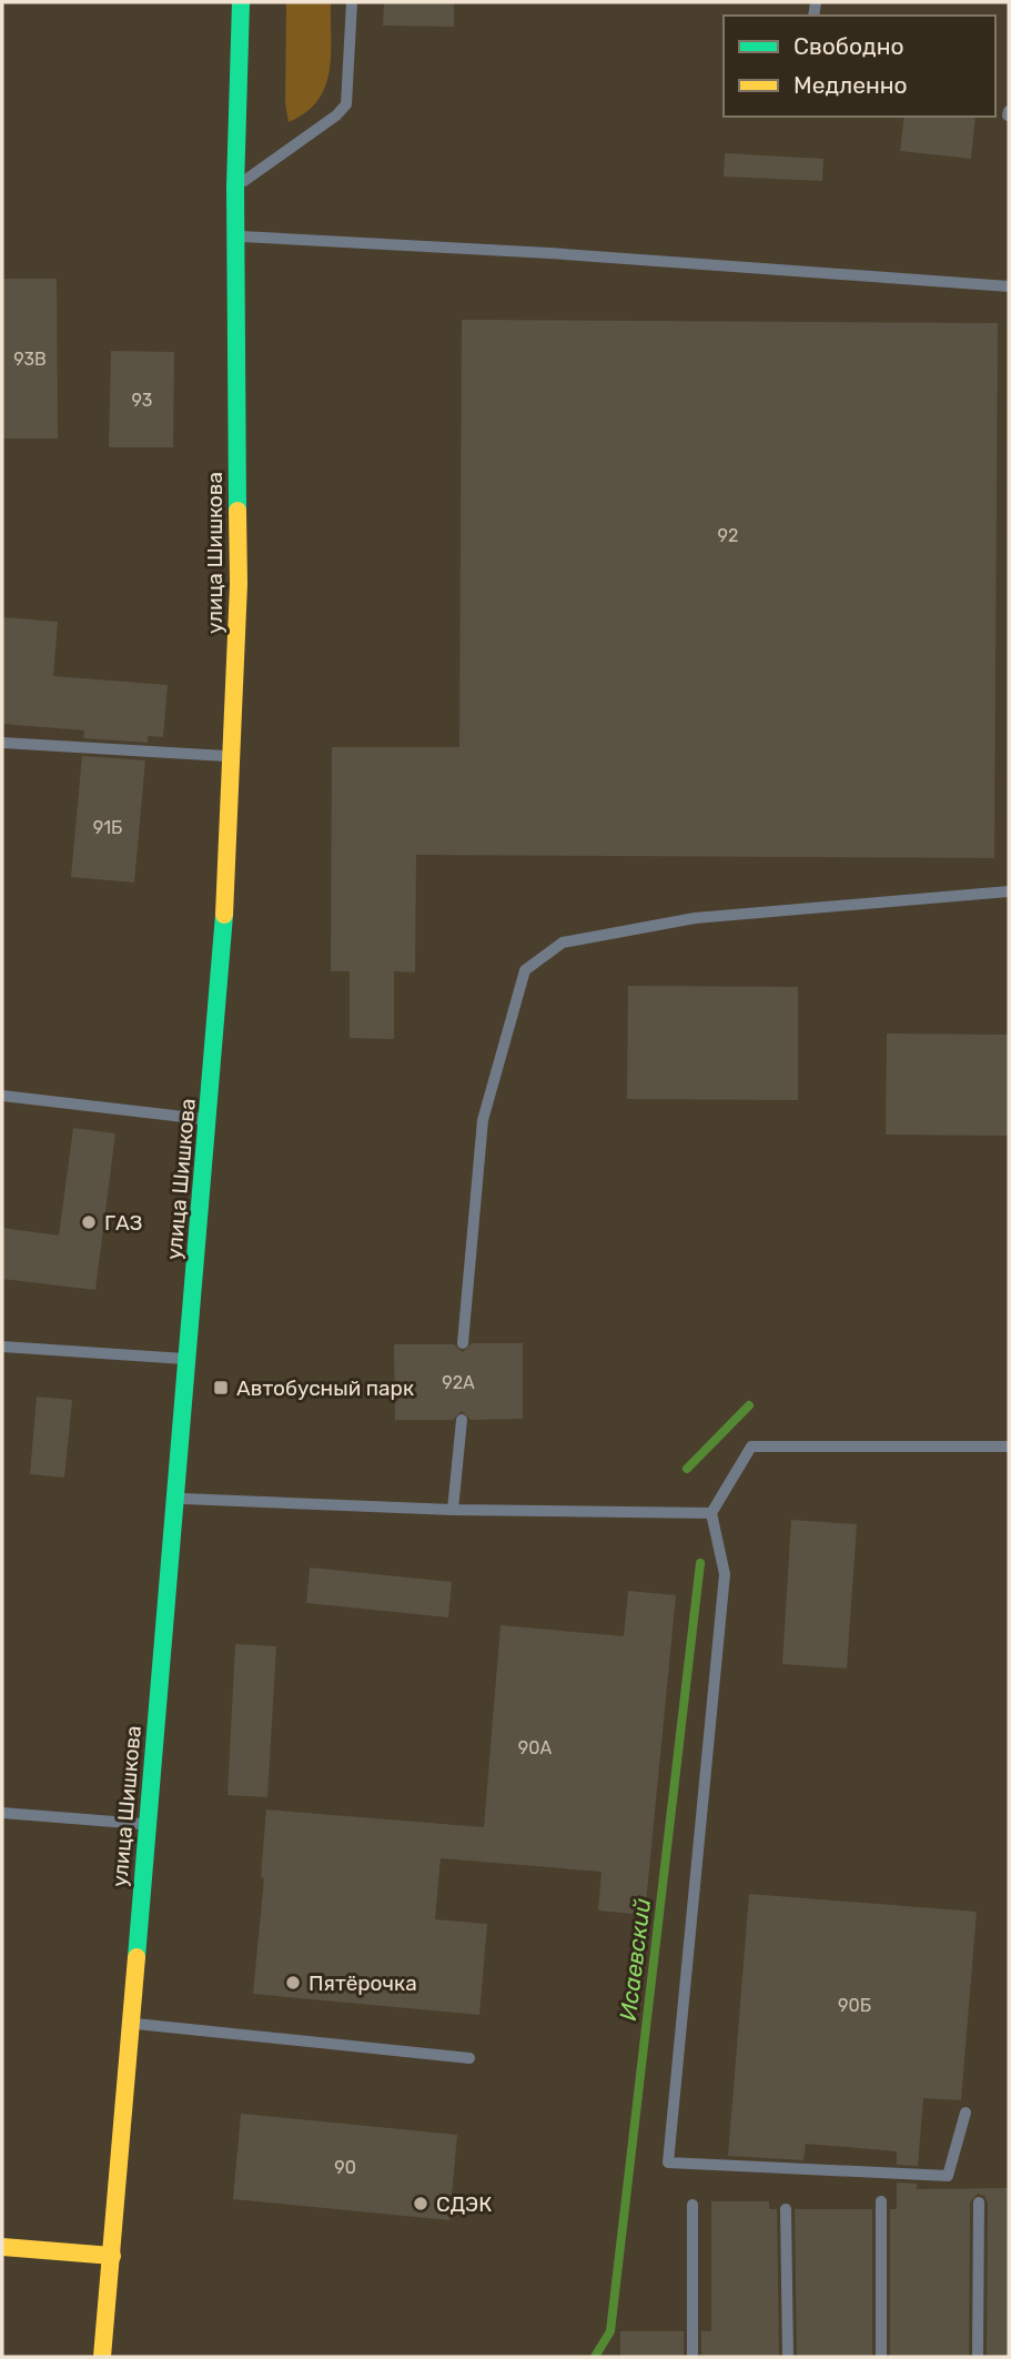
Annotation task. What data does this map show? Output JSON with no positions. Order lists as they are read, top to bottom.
{
  "streets": {
    "main road": ["улица Шишкова"]
  },
  "water": ["Исаевский"],
  "places": {
    "other": ["ГАЗ", "Пятёрочка", "СДЭК"],
    "transit": ["Автобусный парк"]
  },
  "house_numbers": [
    "93В",
    "93",
    "92",
    "91Б",
    "92А",
    "90А",
    "90Б",
    "90"
  ],
  "legend": ["Свободно", "Медленно"]
}
